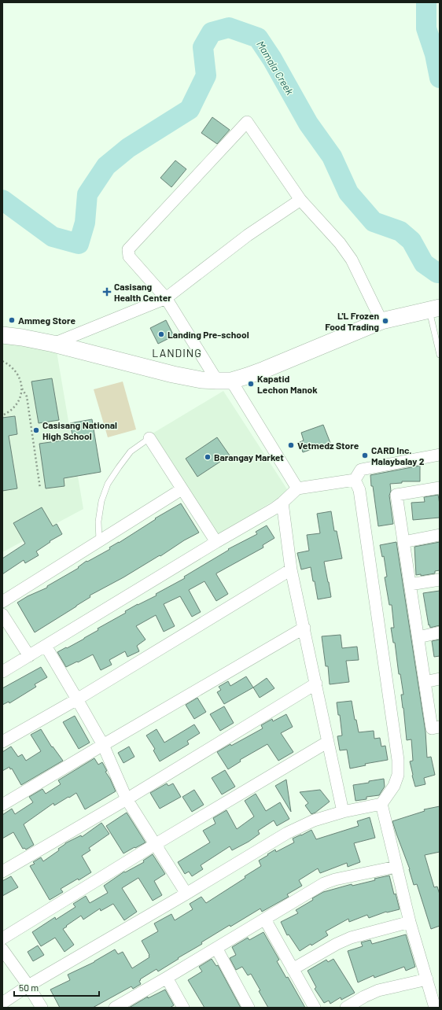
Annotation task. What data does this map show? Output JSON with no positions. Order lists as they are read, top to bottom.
{
  "districts": ["LANDING"],
  "water": ["Mamala Creek"],
  "places": {
    "health": ["Casisang Health Center"],
    "other": [
      "Ammeg Store",
      "L'L Frozen Food Trading",
      "Landing Pre-school",
      "Kapatid Lechon Manok",
      "Casisang National High School",
      "Vetmedz Store",
      "CARD Inc. Malaybalay 2",
      "Barangay Market"
    ]
  },
  "scale_bar": "50 m"
}
